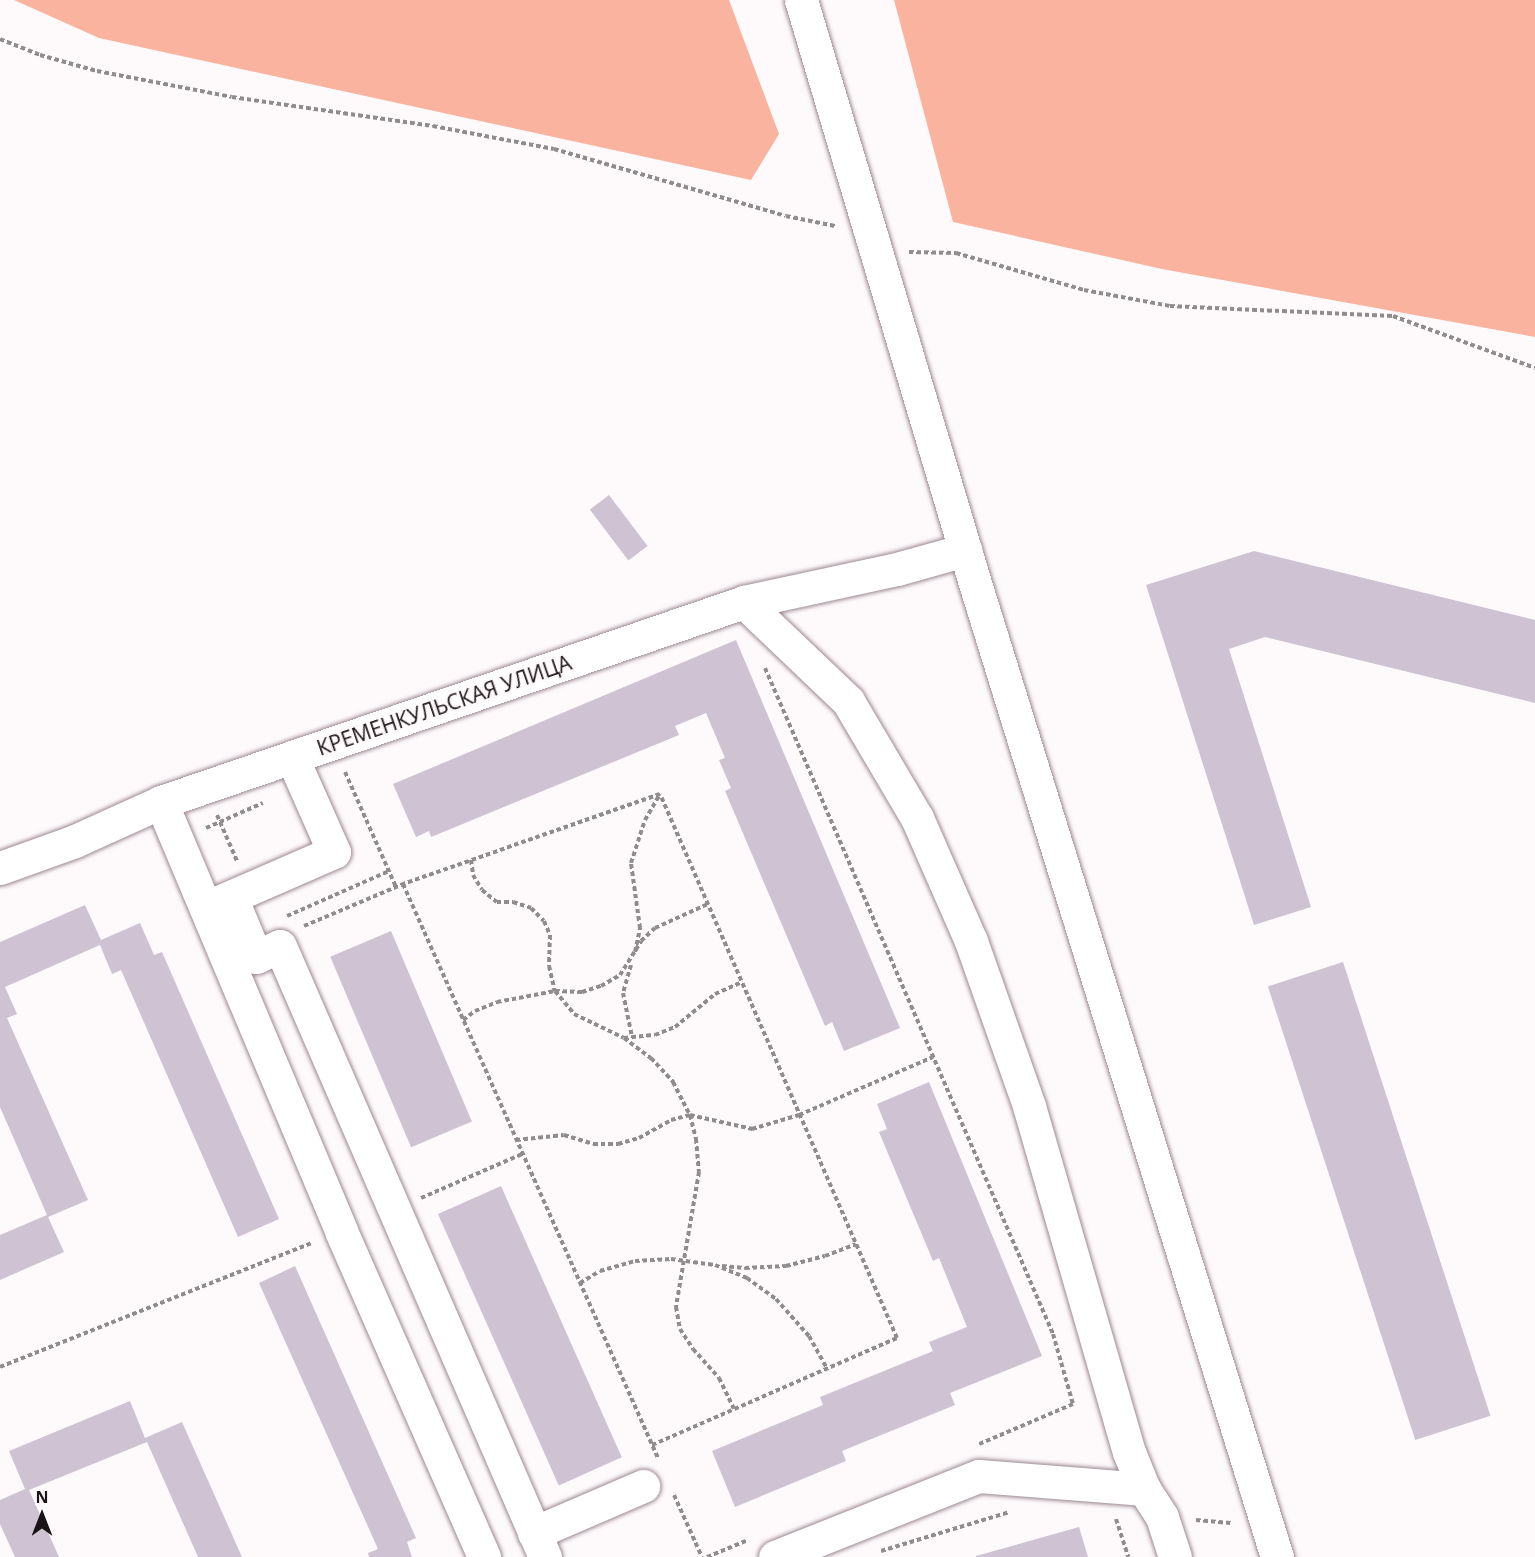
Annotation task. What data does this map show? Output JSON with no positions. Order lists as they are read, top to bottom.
{
  "streets": {
    "street": ["КРЕМЕНКУЛЬСКАЯ УЛИЦА"]
  },
  "north": "top"
}
